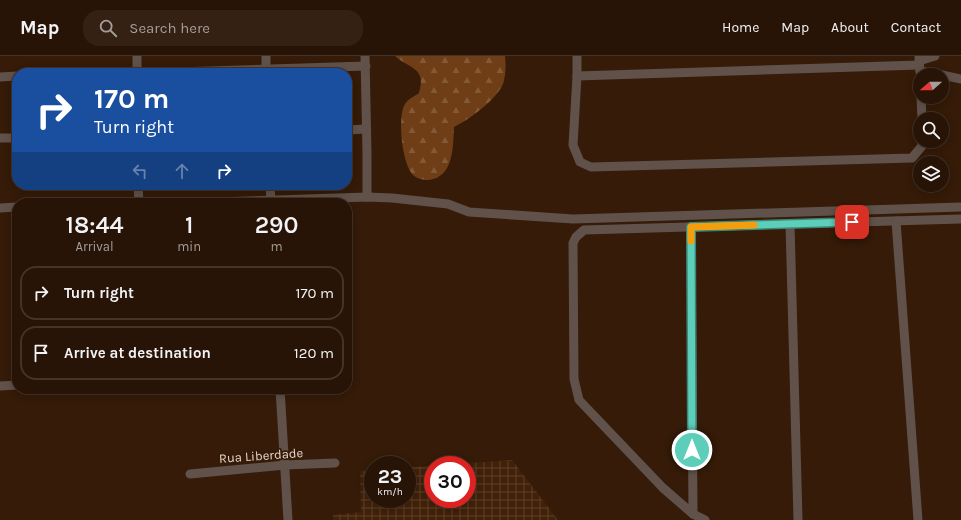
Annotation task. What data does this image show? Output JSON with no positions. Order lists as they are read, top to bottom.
{
  "streets": {
    "street": ["Rua Liberdade"]
  },
  "north": "left",
  "page": {
    "header": "Map",
    "search": "Search here",
    "nav": [
      "Home",
      "Map",
      "About",
      "Contact"
    ],
    "turn": ["170 m", "Turn right"],
    "eta": [
      "18:44",
      "Arrival",
      "1",
      "min",
      "290",
      "m"
    ],
    "list": [
      {
        "name": "Turn right",
        "value": "170 m"
      },
      {
        "name": "Arrive at destination",
        "value": "120 m"
      }
    ],
    "speed": "23 km/h",
    "limit": "30"
  }
}
